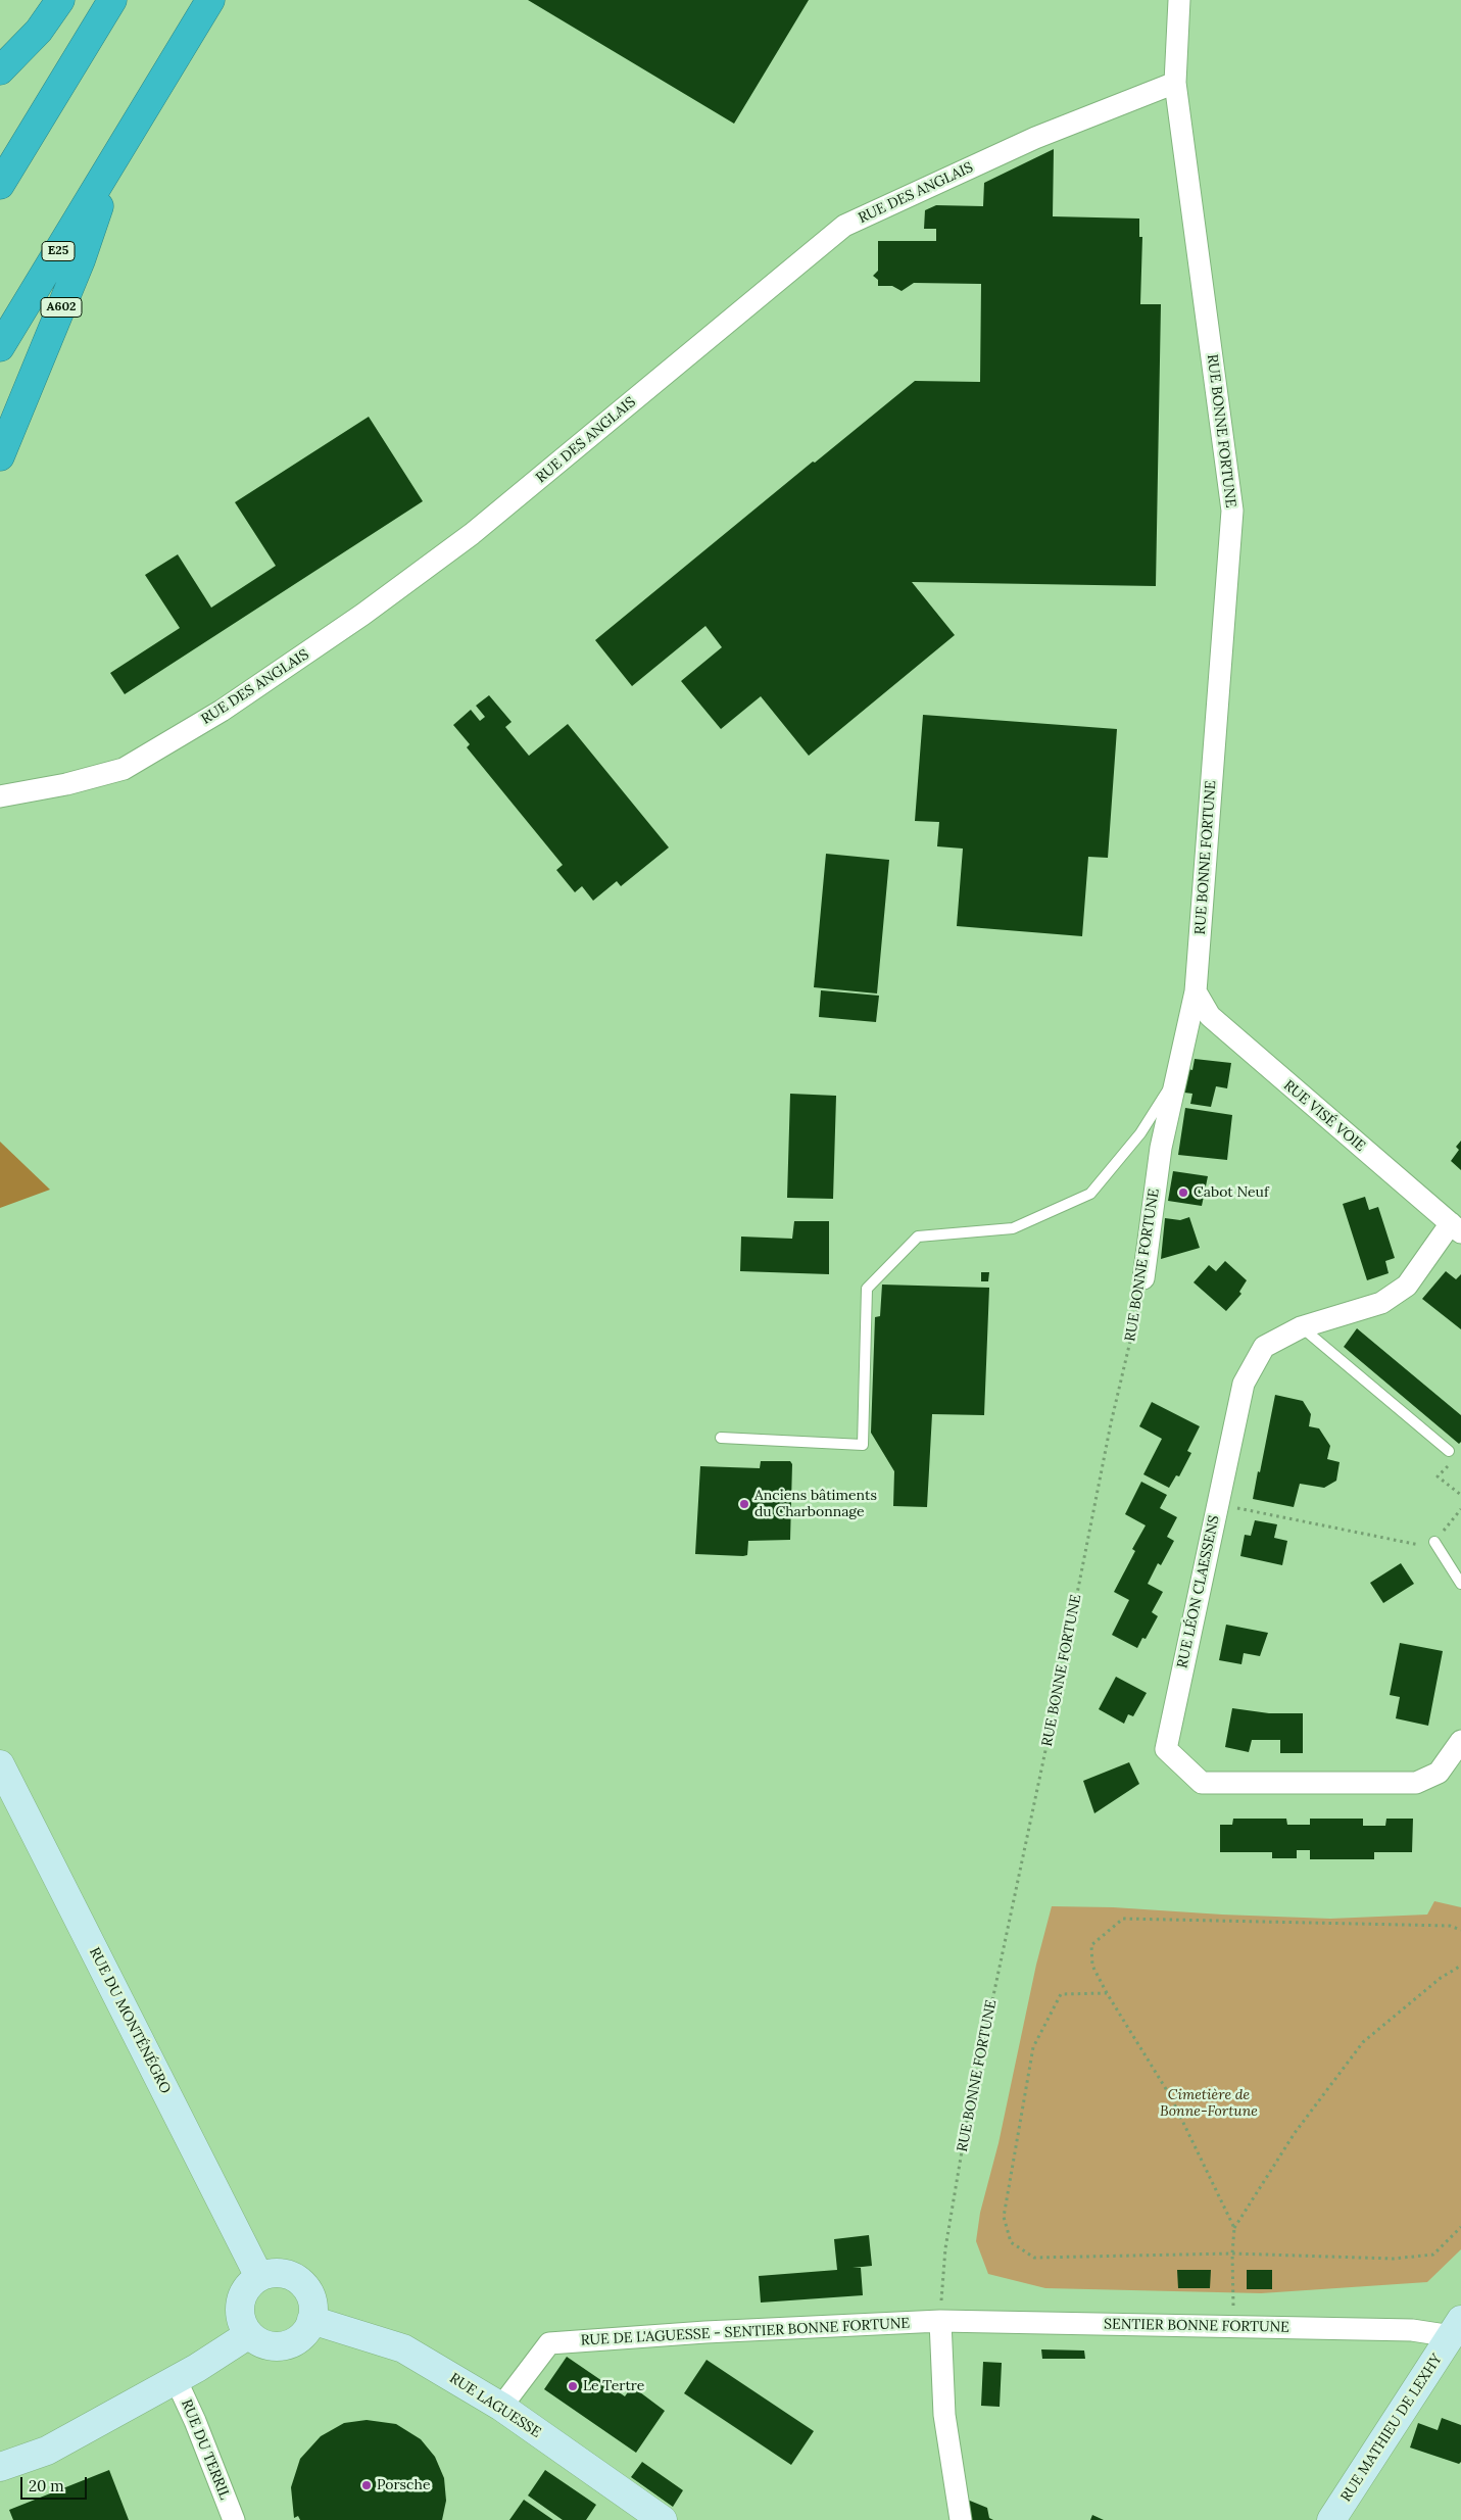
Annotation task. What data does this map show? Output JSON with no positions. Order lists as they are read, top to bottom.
{
  "streets": {
    "highway": ["E25", "A602"],
    "street": [
      "RUE DES ANGLAIS",
      "RUE BONNE FORTUNE",
      "RUE VISÉ VOIE",
      "RUE LÉON CLAESSENS",
      "RUE DU MONTÉNÉGRO",
      "SENTIER BONNE FORTUNE",
      "RUE DE L'AGUESSE - SENTIER BONNE FORTUNE",
      "RUE LAGUESSE",
      "RUE MATHIEU DE LEXHY",
      "RUE DU TERRIL"
    ]
  },
  "crossings": [
    ["RUE DES ANGLAIS", "RUE BONNE FORTUNE"],
    ["E25", "A602"],
    ["RUE BONNE FORTUNE", "RUE VISÉ VOIE"],
    ["RUE BONNE FORTUNE", "SENTIER BONNE FORTUNE"],
    ["RUE BONNE FORTUNE", "RUE DE L'AGUESSE - SENTIER BONNE FORTUNE"],
    ["RUE VISÉ VOIE", "RUE LÉON CLAESSENS"],
    ["RUE DU MONTÉNÉGRO", "RUE LAGUESSE"],
    ["SENTIER BONNE FORTUNE", "RUE DE L'AGUESSE - SENTIER BONNE FORTUNE"],
    ["SENTIER BONNE FORTUNE", "RUE MATHIEU DE LEXHY"],
    ["RUE DE L'AGUESSE - SENTIER BONNE FORTUNE", "RUE LAGUESSE"]
  ],
  "parks": ["Cimetière de Bonne-Fortune"],
  "places": [
    "Cabot Neuf",
    "Anciens bâtiments du Charbonnage",
    "Le Tertre",
    "Porsche"
  ],
  "scale_bar": "20 m"
}
